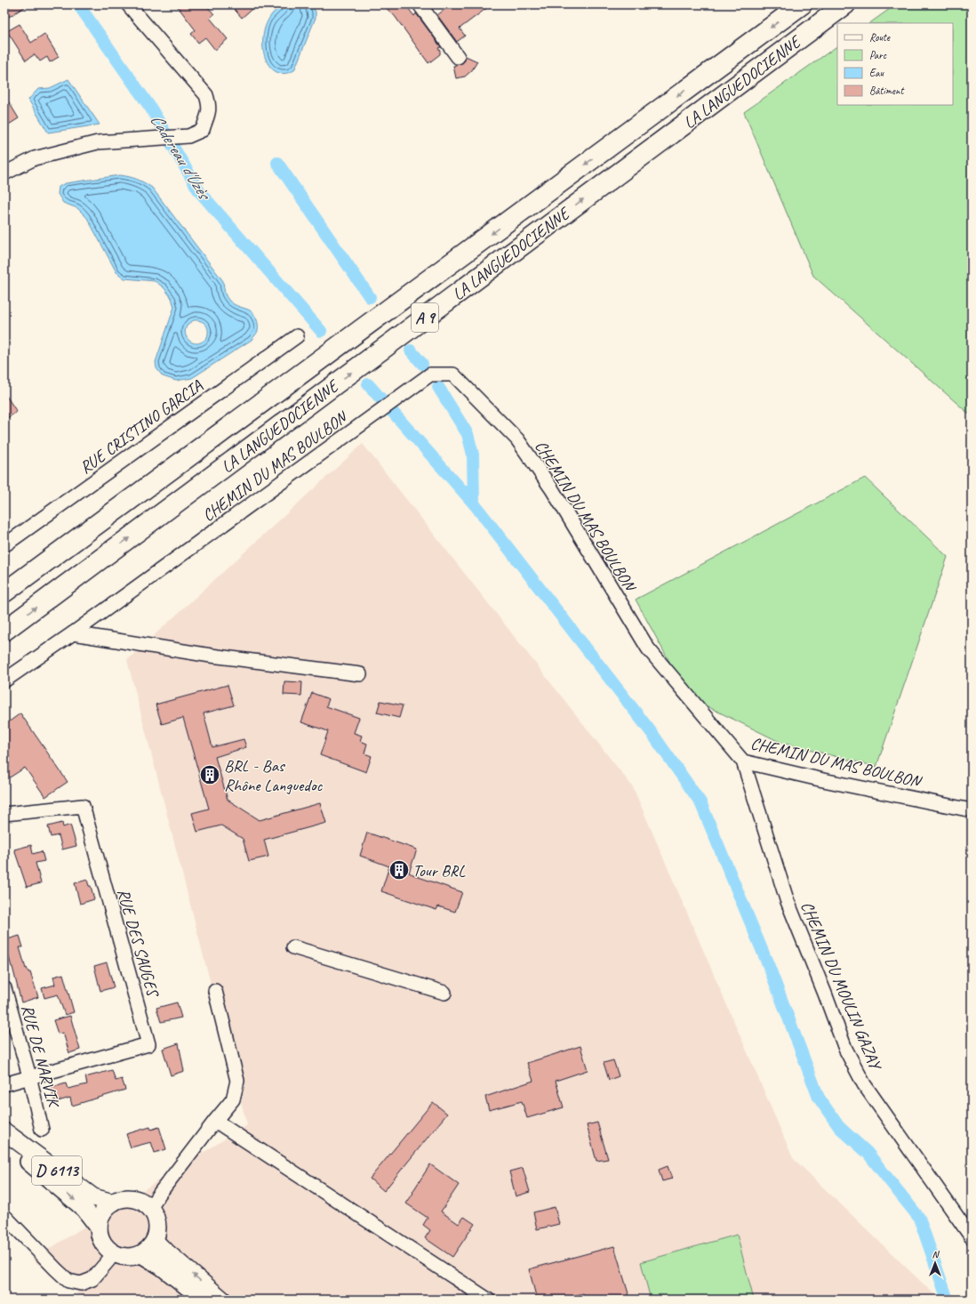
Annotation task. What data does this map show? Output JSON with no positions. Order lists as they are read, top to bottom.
{
  "streets": {
    "highway": ["LA LANGUEDOCIENNE", "A 9"],
    "main road": ["D 6113"],
    "street": [
      "RUE CRISTINO GARCIA",
      "CHEMIN DU MAS BOULBON",
      "RUE DES SAUGES",
      "CHEMIN DU MOULIN GAZAY",
      "RUE DE NARVIK"
    ]
  },
  "crossings": [
    ["CHEMIN DU MAS BOULBON", "CHEMIN DU MOULIN GAZAY"],
    ["RUE DES SAUGES", "RUE DE NARVIK"]
  ],
  "water": ["Cadereau d'Uzès"],
  "places": {
    "building": ["BRL - Bas Rhône Languedoc", "Tour BRL"]
  },
  "legend": [
    "Route",
    "Parc",
    "Eau",
    "Bâtiment"
  ],
  "north": "top"
}
